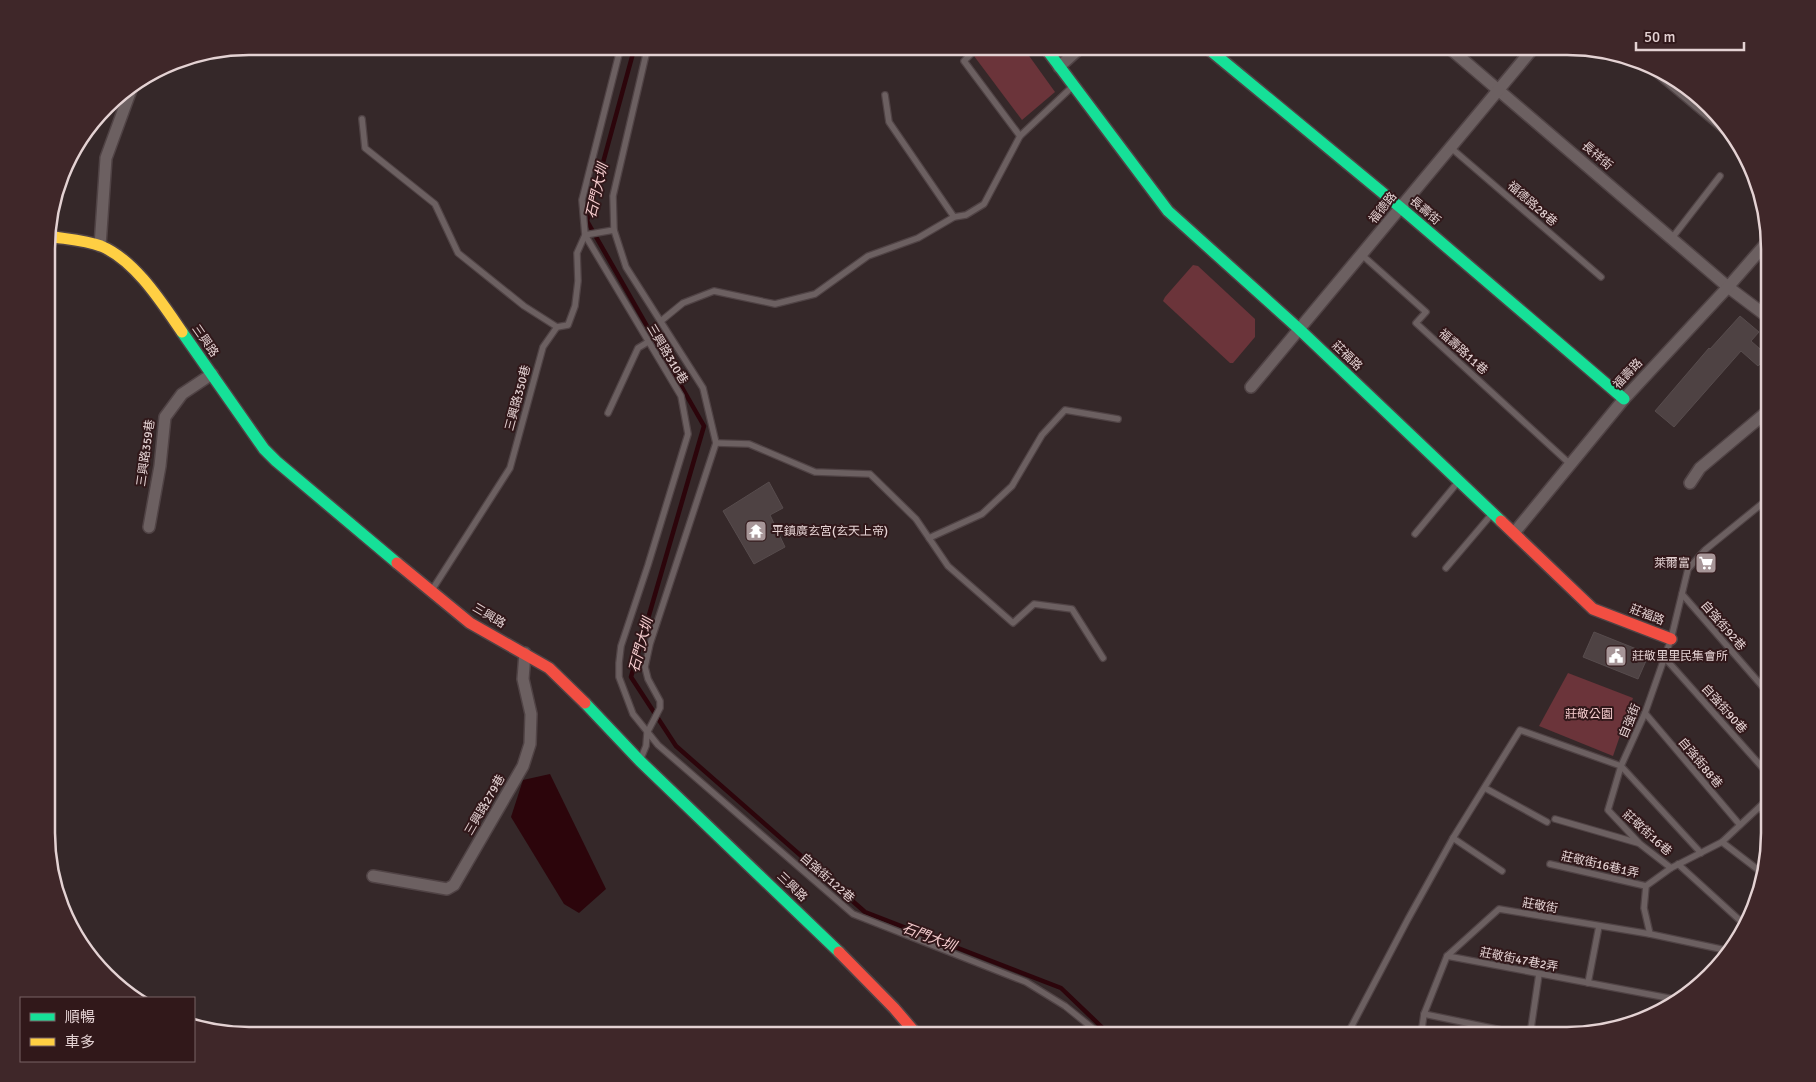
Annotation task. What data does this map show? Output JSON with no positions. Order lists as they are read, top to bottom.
{
  "streets": {
    "street": [
      "長祥街",
      "福德路",
      "長壽街",
      "三興路",
      "莊福路",
      "福壽路",
      "三興路359巷",
      "三興路279巷"
    ],
    "lane": [
      "福德路28巷",
      "福壽路11巷",
      "三興路310巷",
      "三興路350巷",
      "自強街92巷",
      "自強街90巷",
      "自強街",
      "自強街88巷",
      "莊敬街16巷",
      "莊敬街16巷1弄",
      "自強街122巷",
      "莊敬街",
      "莊敬街47巷2弄"
    ]
  },
  "crossings": [
    ["長祥街", "福德路"],
    ["長祥街", "福壽路"],
    ["福德路28巷", "福德路"],
    ["福德路", "長壽街"],
    ["福德路", "福壽路11巷"],
    ["福德路", "莊福路"],
    ["長壽街", "福壽路"],
    ["三興路", "三興路350巷"],
    ["三興路", "三興路359巷"],
    ["三興路", "三興路279巷"],
    ["福壽路11巷", "福壽路"],
    ["三興路310巷", "三興路350巷"],
    ["三興路310巷", "自強街122巷"],
    ["莊福路", "福壽路"],
    ["莊福路", "自強街"],
    ["自強街92巷", "自強街"],
    ["自強街90巷", "自強街"],
    ["自強街", "自強街88巷"],
    ["自強街", "莊敬街16巷"],
    ["莊敬街16巷", "莊敬街16巷1弄"],
    ["莊敬街", "莊敬街47巷2弄"]
  ],
  "water": ["石門大圳"],
  "parks": ["莊敬公園"],
  "places": {
    "temple": ["平鎮廣玄宮(玄天上帝)"],
    "supermarket": ["萊爾富"],
    "public building": ["莊敬里里民集會所"]
  },
  "legend": ["順暢", "車多"],
  "scale_bar": "50 m"
}
